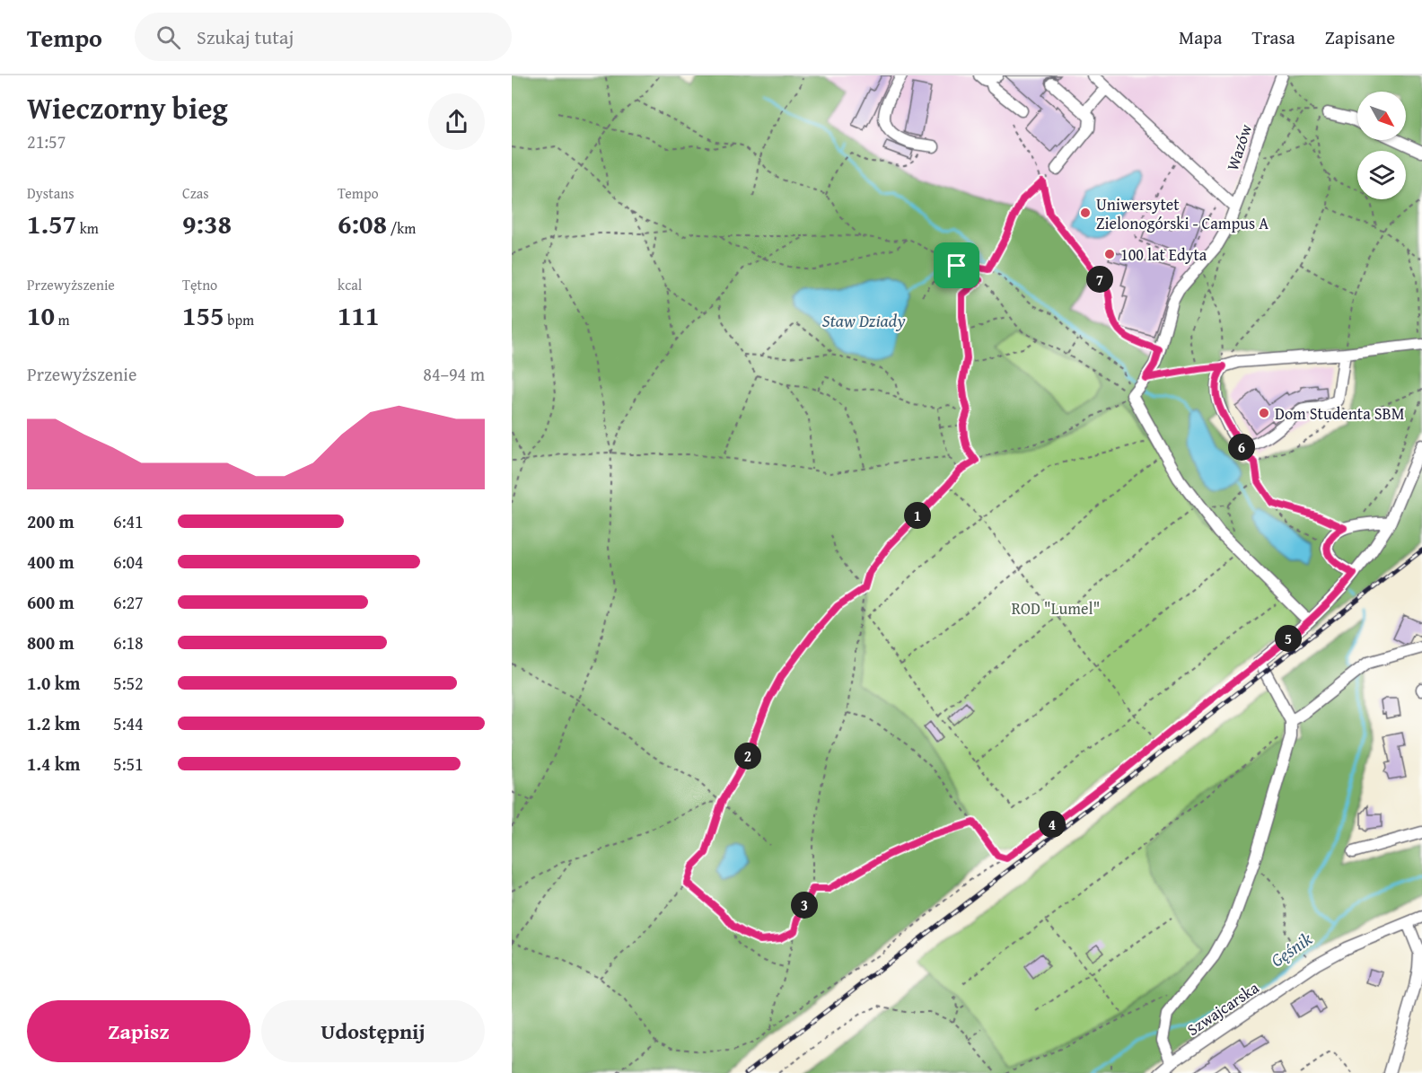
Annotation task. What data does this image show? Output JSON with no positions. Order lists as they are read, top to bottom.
{
  "streets": {
    "street": ["Wazów", "Szwajcarska"]
  },
  "water": ["Staw Dziady", "Gęśnik"],
  "parks": ["ROD \"Lumel\""],
  "places": ["Uniwersytet Zielonogórski - Campus A", "100 lat Edyta", "Dom Studenta SBM"],
  "north": "bottom right",
  "page": {
    "header": "Tempo",
    "search": "Szukaj tutaj",
    "nav": ["Mapa", "Trasa", "Zapisane"],
    "heading": ["Wieczorny bieg", "21:57"],
    "stats": [
      ["Dystans", "1.57 km"],
      ["Czas", "9:38"],
      ["Tempo", "6:08 /km"],
      ["Przewyższenie", "10 m"],
      ["Tętno", "155 bpm"],
      ["kcal", "111"]
    ],
    "pins": [
      "7",
      "6",
      "1",
      "5",
      "2",
      "4",
      "3"
    ],
    "chart": ["Przewyższenie", "84–94 m"],
    "list": [
      {
        "name": "200 m",
        "note": "6:41"
      },
      {
        "name": "400 m",
        "note": "6:04"
      },
      {
        "name": "600 m",
        "note": "6:27"
      },
      {
        "name": "800 m",
        "note": "6:18"
      },
      {
        "name": "1.0 km",
        "note": "5:52"
      },
      {
        "name": "1.2 km",
        "note": "5:44"
      },
      {
        "name": "1.4 km",
        "note": "5:51"
      }
    ],
    "buttons": ["Zapisz", "Udostępnij"]
  }
}
